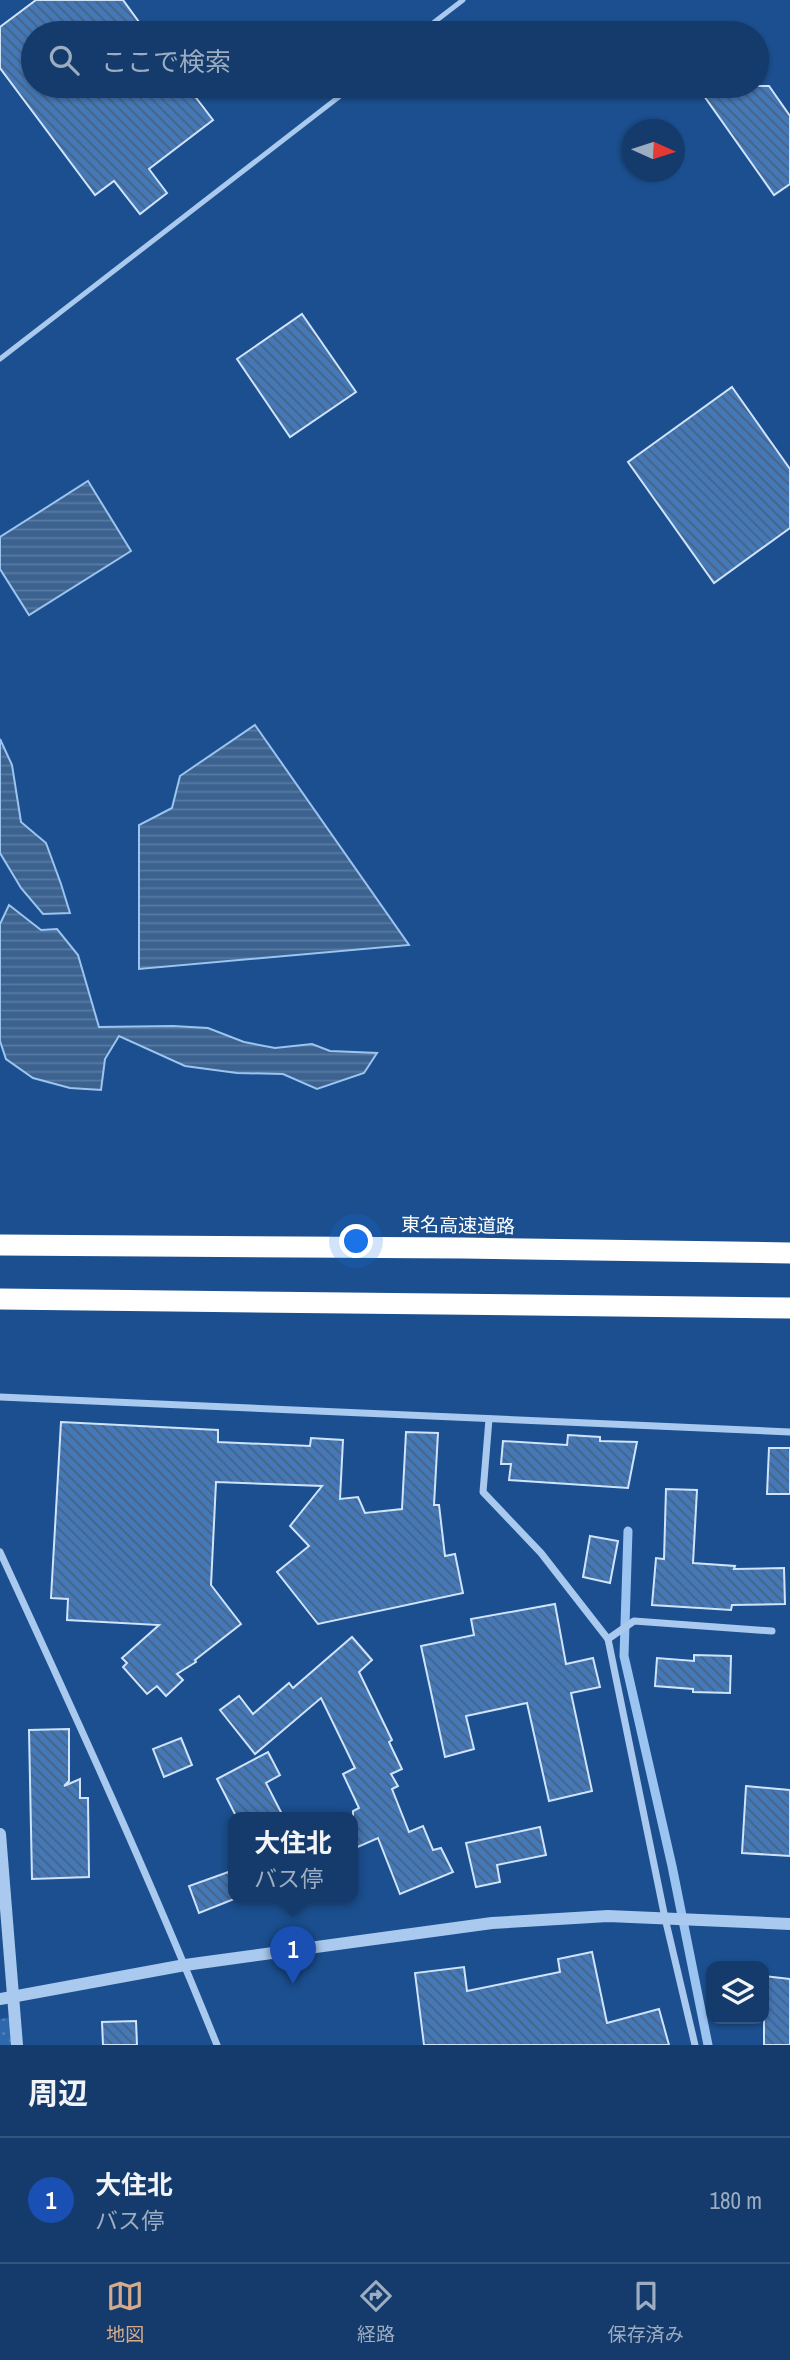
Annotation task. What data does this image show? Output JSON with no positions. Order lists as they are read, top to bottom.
{
  "streets": {
    "highway": ["東名高速道路"]
  },
  "north": "right",
  "page": {
    "search": "ここで検索",
    "popup": ["大住北", "バス停"],
    "pins": "1",
    "heading": "周辺",
    "list": [
      {
        "mark": "1",
        "name": "大住北",
        "note": "バス停",
        "value": "180 m"
      }
    ],
    "nav": ["地図", "経路", "保存済み"]
  }
}
